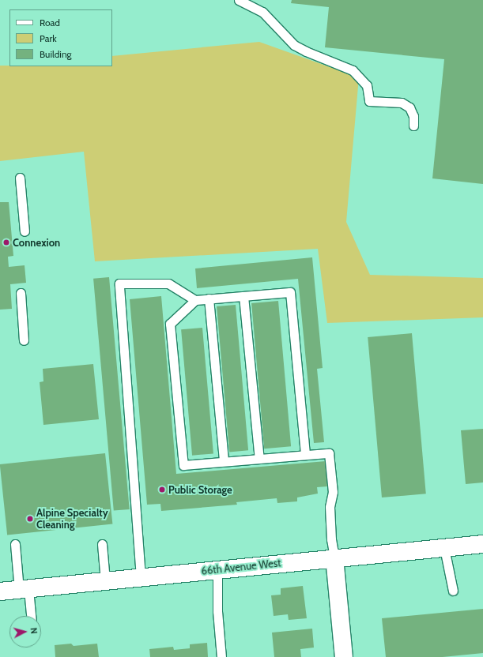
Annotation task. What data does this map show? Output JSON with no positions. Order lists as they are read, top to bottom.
{
  "streets": {
    "main road": ["66th Avenue West"]
  },
  "places": ["Connexion", "Public Storage", "Alpine Specialty Cleaning"],
  "legend": ["Road", "Park", "Building"],
  "north": "right"
}
